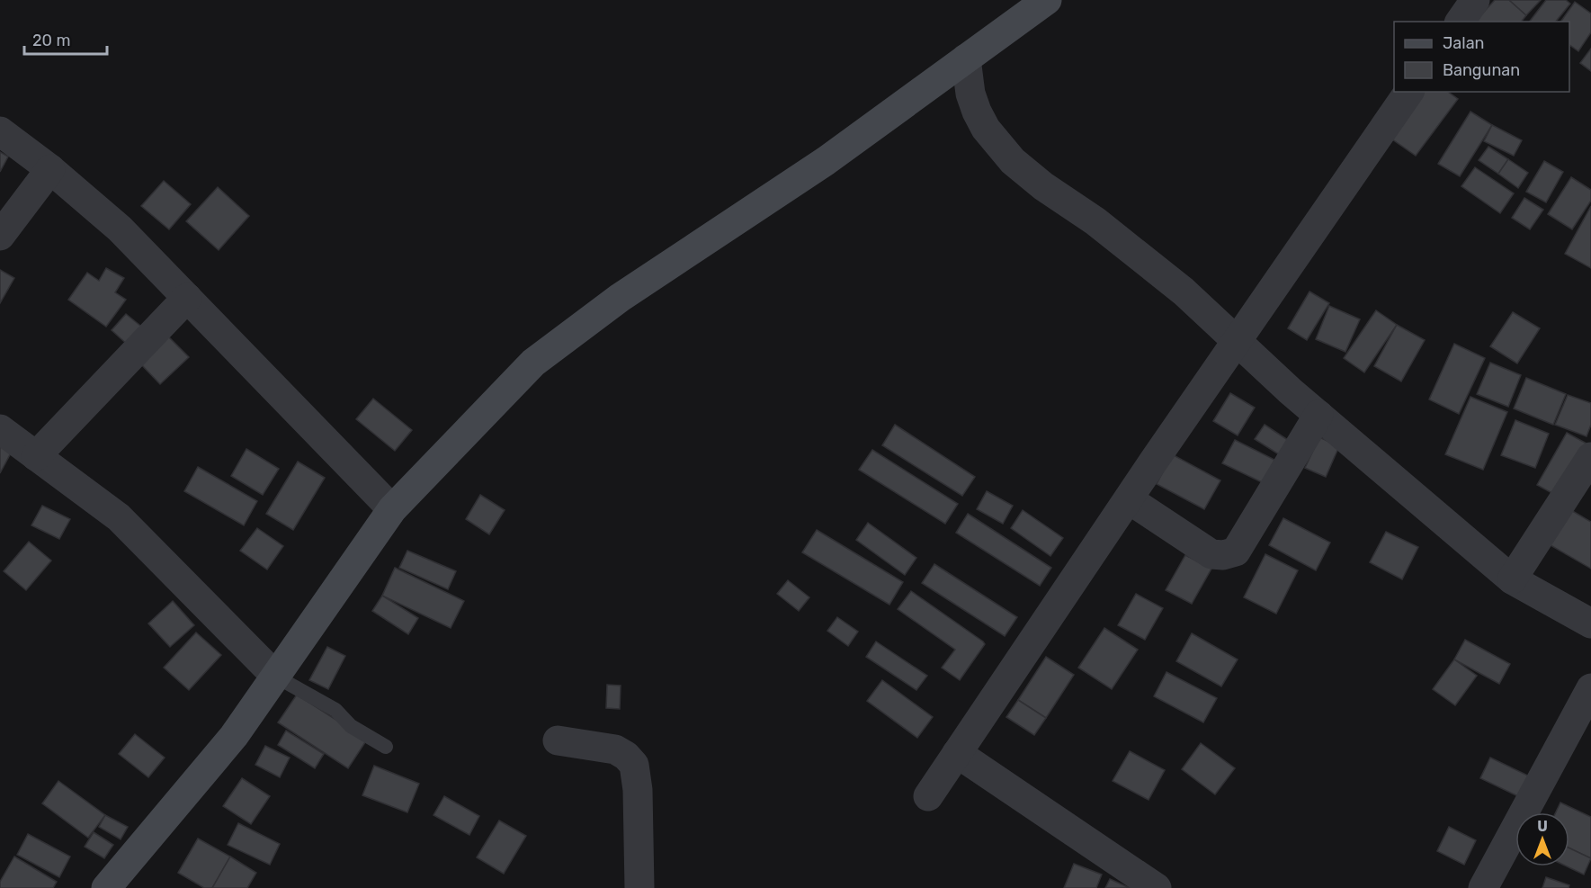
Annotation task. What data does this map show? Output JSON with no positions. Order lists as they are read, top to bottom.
{
  "legend": ["Jalan", "Bangunan"],
  "scale_bar": "20 m",
  "north": "top"
}
